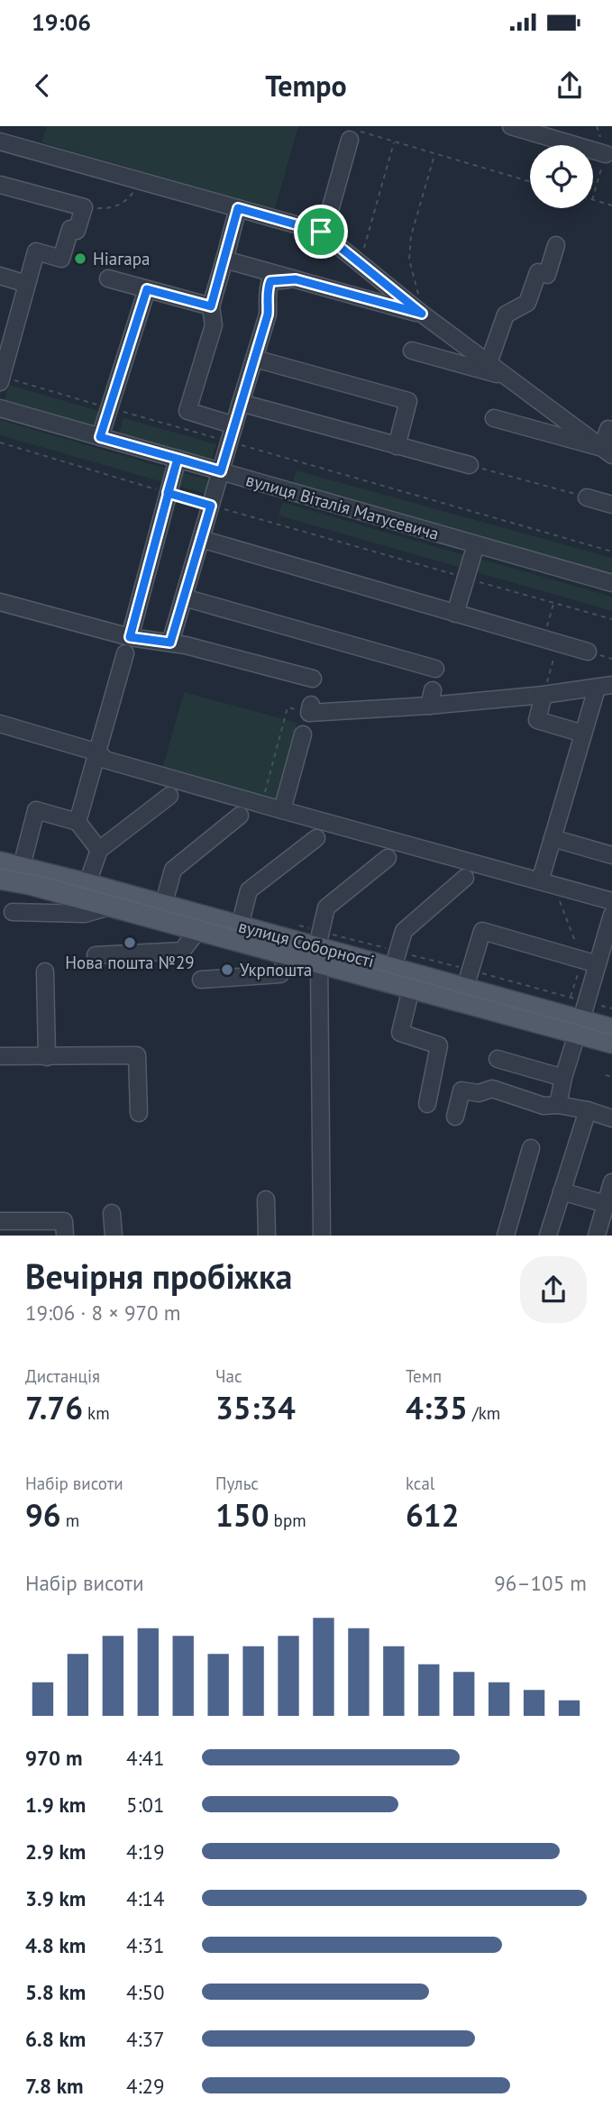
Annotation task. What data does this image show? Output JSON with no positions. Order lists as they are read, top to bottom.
{
  "streets": {
    "main road": ["вулиця Соборності"],
    "street": ["вулиця Віталія Матусевича"]
  },
  "places": ["Ніагара", "Нова пошта №29", "Укрпошта"],
  "page": {
    "status": "19:06",
    "header": "Tempo",
    "heading": ["Вечірня пробіжка", "19:06 · 8 × 970 m"],
    "stats": [
      ["Дистанція", "7.76 km"],
      ["Час", "35:34"],
      ["Темп", "4:35 /km"],
      ["Набір висоти", "96 m"],
      ["Пульс", "150 bpm"],
      ["kcal", "612"]
    ],
    "chart": ["Набір висоти", "96–105 m"],
    "list": [
      {
        "name": "970 m",
        "note": "4:41"
      },
      {
        "name": "1.9 km",
        "note": "5:01"
      },
      {
        "name": "2.9 km",
        "note": "4:19"
      },
      {
        "name": "3.9 km",
        "note": "4:14"
      },
      {
        "name": "4.8 km",
        "note": "4:31"
      },
      {
        "name": "5.8 km",
        "note": "4:50"
      },
      {
        "name": "6.8 km",
        "note": "4:37"
      },
      {
        "name": "7.8 km",
        "note": "4:29"
      }
    ]
  }
}
